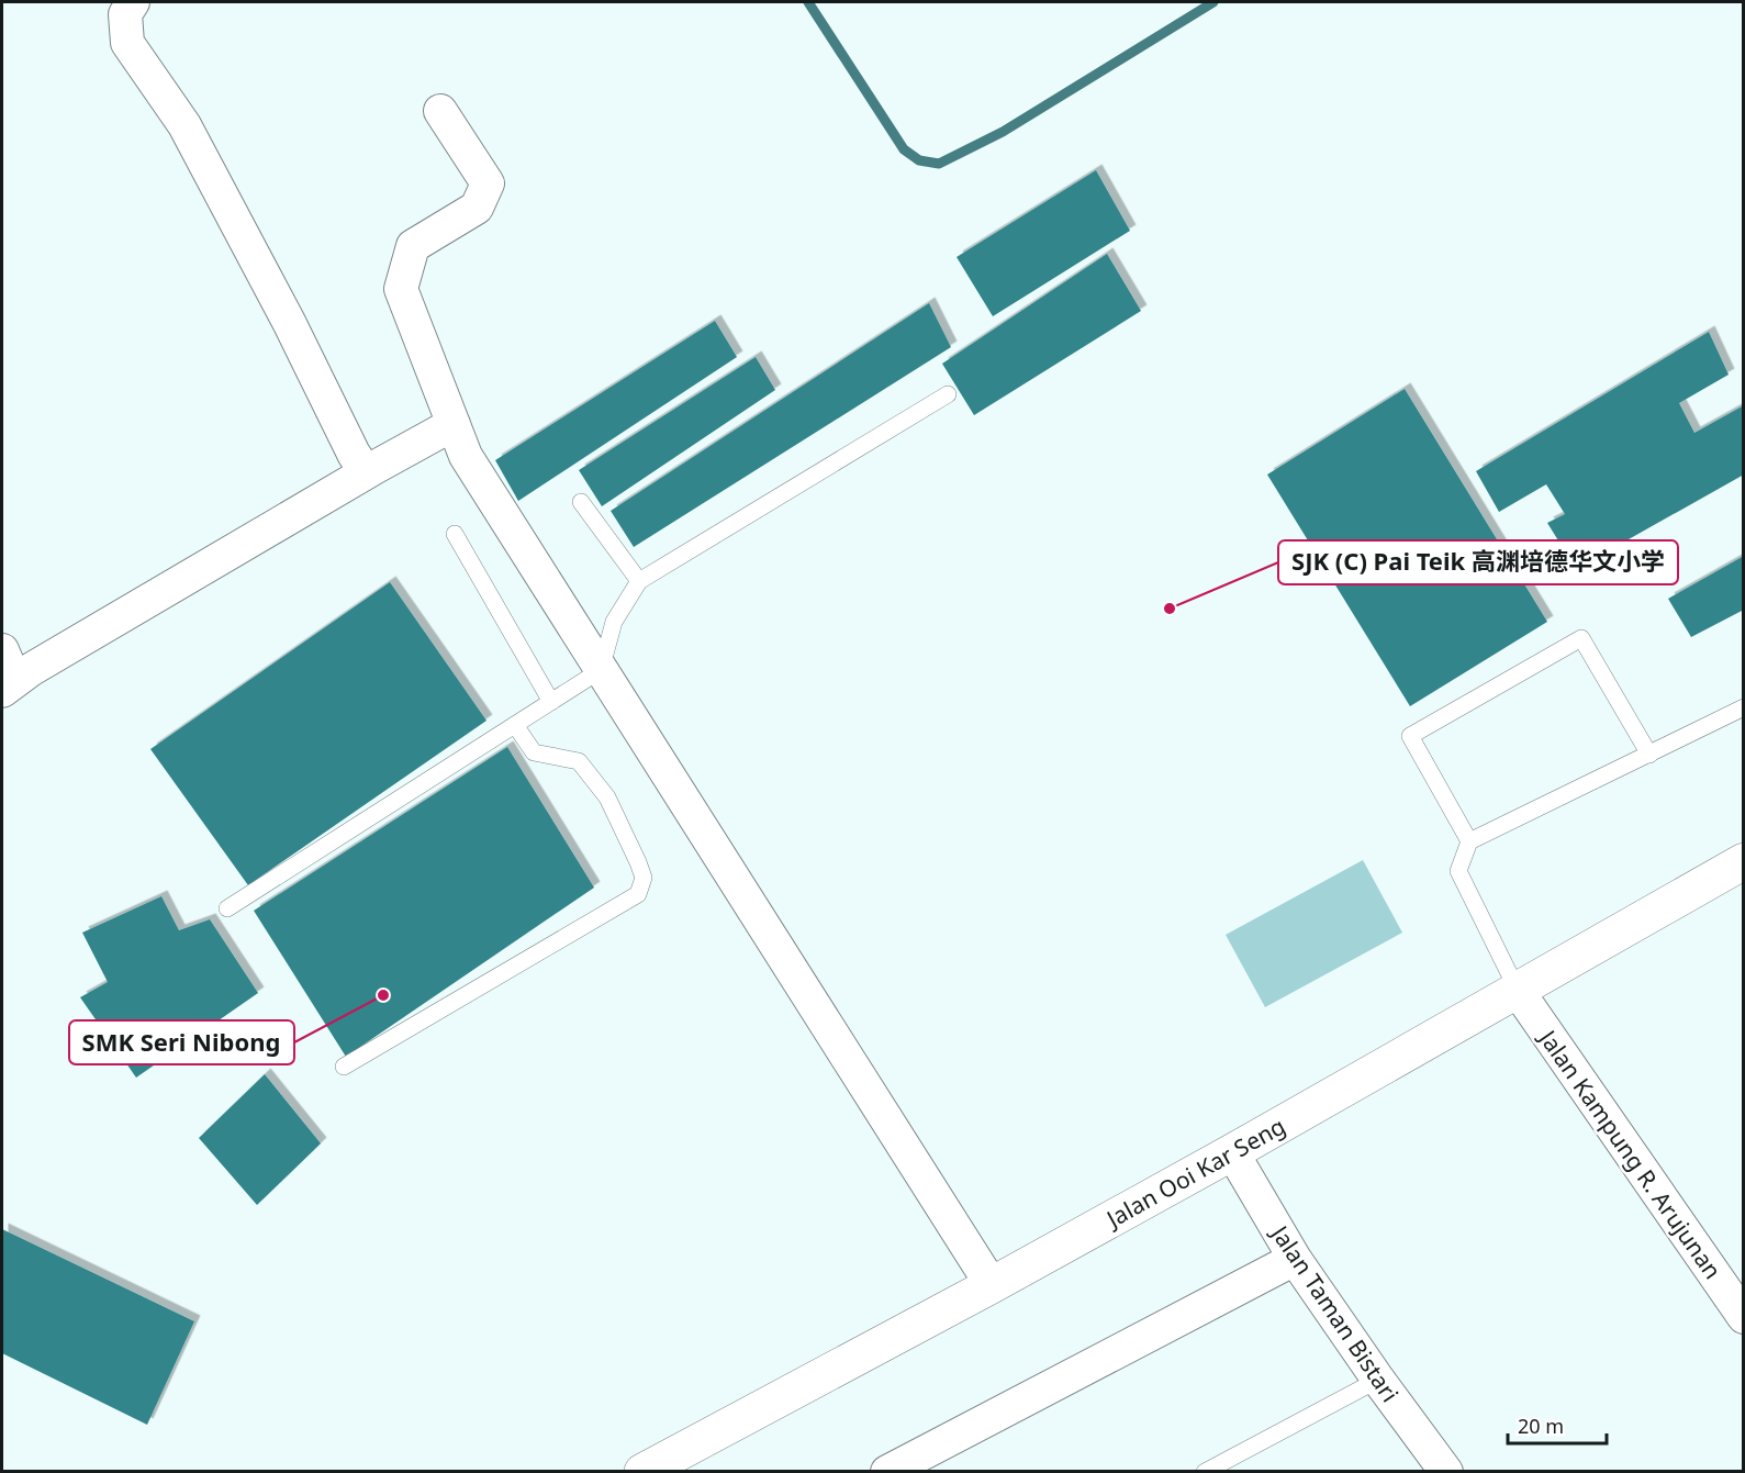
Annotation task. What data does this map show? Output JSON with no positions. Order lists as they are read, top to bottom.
{
  "streets": {
    "main road": ["Jalan Ooi Kar Seng"],
    "street": ["Jalan Kampung R. Arujunan", "Jalan Taman Bistari"]
  },
  "crossings": [
    ["Jalan Kampung R. Arujunan", "Jalan Ooi Kar Seng"],
    ["Jalan Ooi Kar Seng", "Jalan Taman Bistari"]
  ],
  "places": ["SJK (C) Pai Teik 高渊培德华文小学", "SMK Seri Nibong"],
  "scale_bar": "20 m"
}
